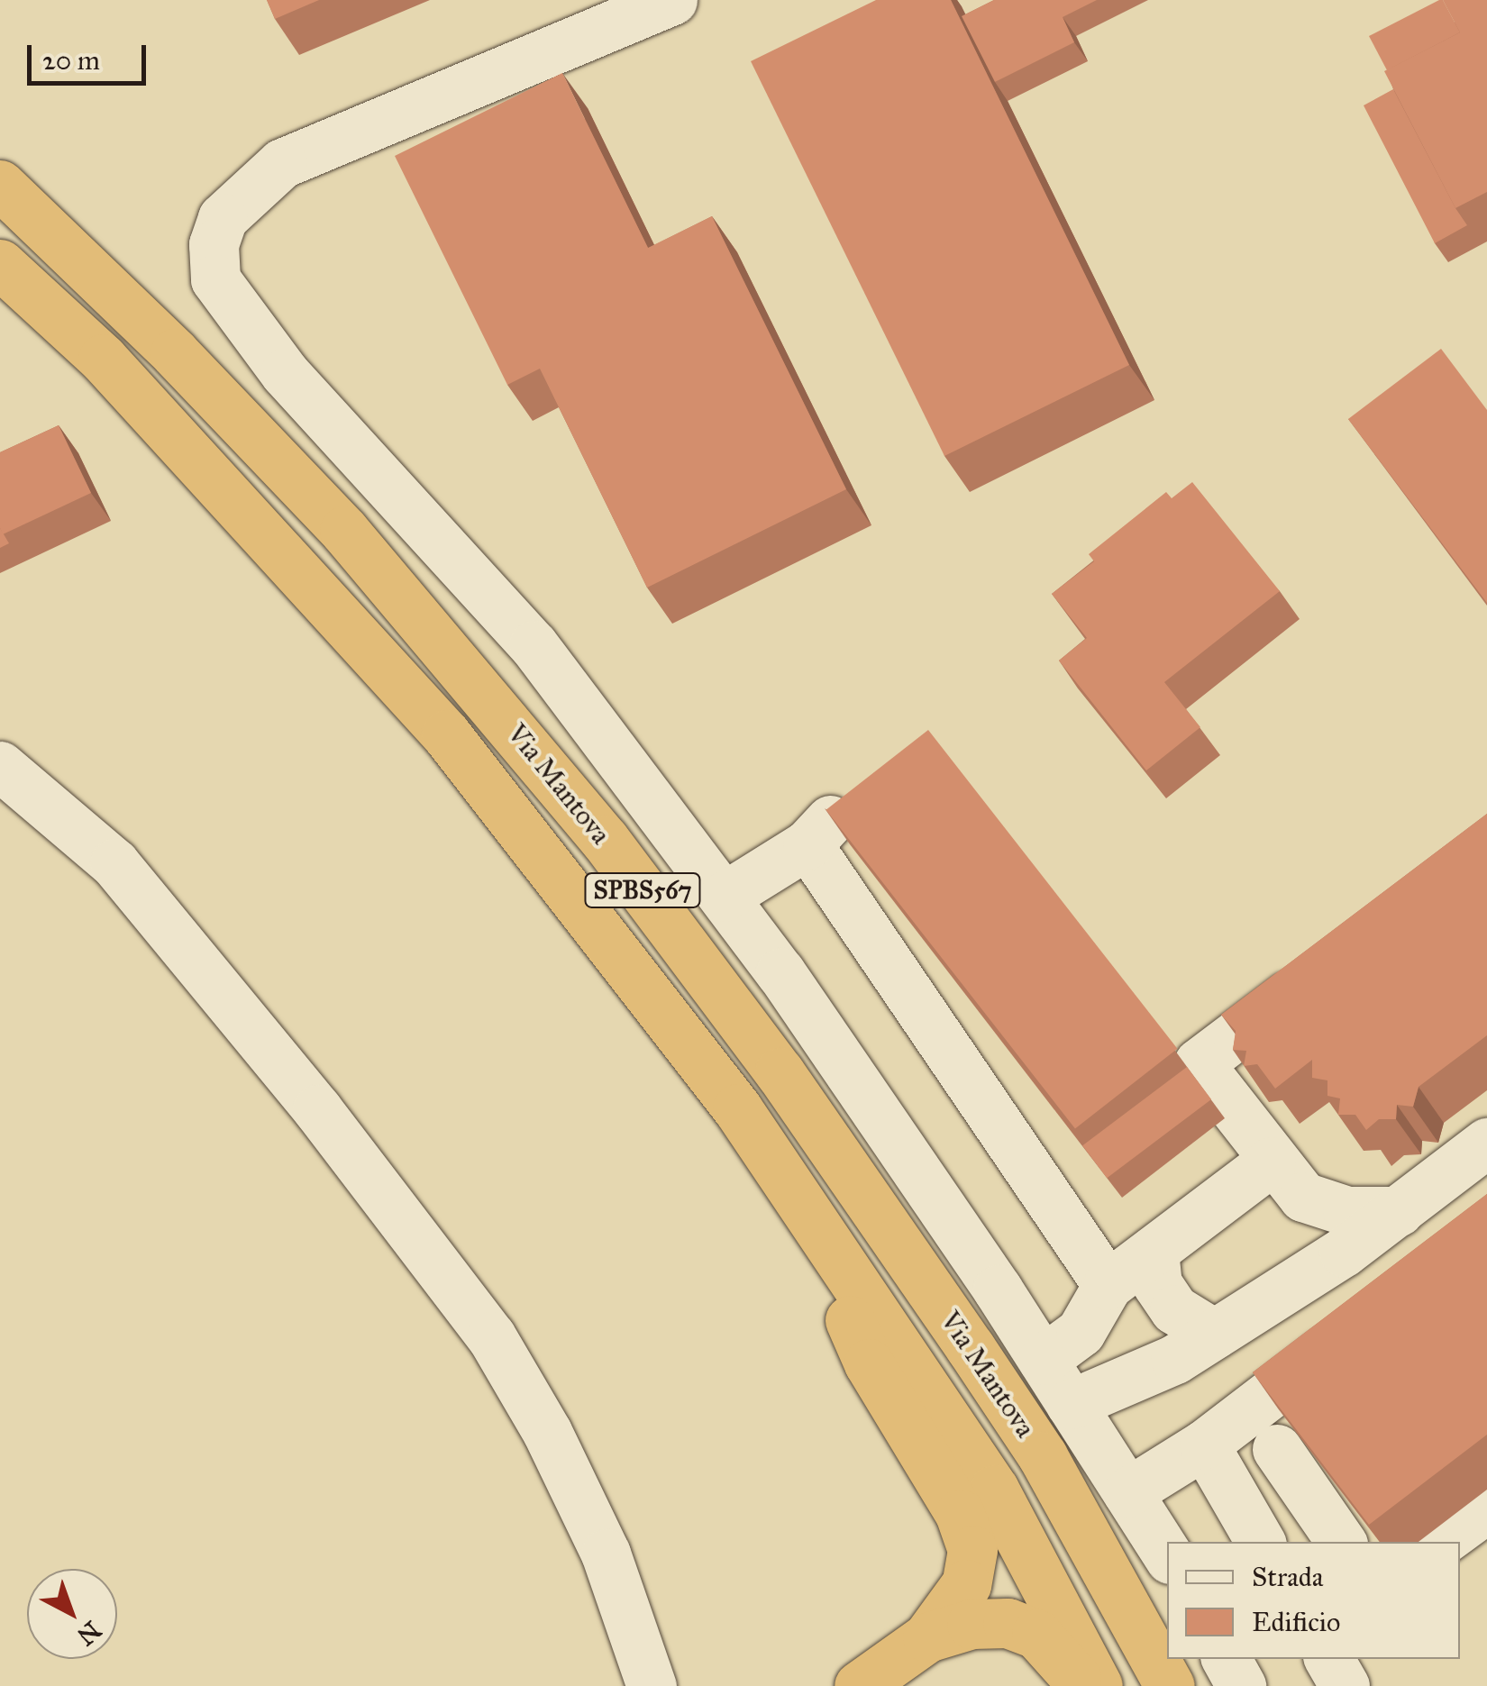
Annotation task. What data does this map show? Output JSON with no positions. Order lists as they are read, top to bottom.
{
  "streets": {
    "highway": ["Via Mantova", "SPBS567"]
  },
  "legend": ["Strada", "Edificio"],
  "scale_bar": "20 m",
  "north": "bottom right"
}
